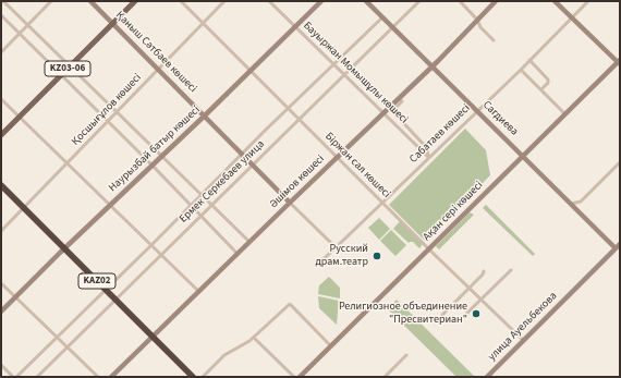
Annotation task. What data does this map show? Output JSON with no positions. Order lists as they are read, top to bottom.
{
  "streets": {
    "highway": ["KАZ02"],
    "main road": ["KZ03-06"],
    "street": [
      "Қаныш Сәтбаев көшесі",
      "Бауыржан Момышұлы көшесі",
      "Қосшығұлов көшесі",
      "Сагдиева",
      "Сабатаев көшесі",
      "Наурызбай батыр көшесі",
      "Біржан сал көшесі",
      "Ермек Серкебаев улица",
      "Әшімов көшесі",
      "Ақан сері көшесі",
      "улица Ауельбекова"
    ]
  },
  "crossings": [
    ["Қаныш Сәтбаев көшесі", "KZ03-06"],
    ["Қаныш Сәтбаев көшесі", "Қосшығұлов көшесі"],
    ["Қаныш Сәтбаев көшесі", "Сабатаев көшесі"],
    ["Қаныш Сәтбаев көшесі", "Наурызбай батыр көшесі"],
    ["Қаныш Сәтбаев көшесі", "Ермек Серкебаев улица"],
    ["Қаныш Сәтбаев көшесі", "Әшімов көшесі"],
    ["Бауыржан Момышұлы көшесі", "Сабатаев көшесі"],
    ["Бауыржан Момышұлы көшесі", "Наурызбай батыр көшесі"],
    ["Бауыржан Момышұлы көшесі", "Ермек Серкебаев улица"],
    ["Бауыржан Момышұлы көшесі", "Әшімов көшесі"],
    ["Қосшығұлов көшесі", "Біржан сал көшесі"],
    ["Қосшығұлов көшесі", "KАZ02"],
    ["Сагдиева", "Сабатаев көшесі"],
    ["Сагдиева", "Ермек Серкебаев улица"],
    ["Сагдиева", "Әшімов көшесі"],
    ["Сагдиева", "Ақан сері көшесі"],
    ["Сагдиева", "улица Ауельбекова"],
    ["Сабатаев көшесі", "Біржан сал көшесі"],
    ["Наурызбай батыр көшесі", "Біржан сал көшесі"],
    ["Наурызбай батыр көшесі", "KАZ02"],
    ["Біржан сал көшесі", "Ермек Серкебаев улица"],
    ["Біржан сал көшесі", "Әшімов көшесі"],
    ["Біржан сал көшесі", "Ақан сері көшесі"],
    ["Біржан сал көшесі", "улица Ауельбекова"],
    ["Ермек Серкебаев улица", "KАZ02"],
    ["Әшімов көшесі", "KАZ02"]
  ],
  "places": ["Русский драм.театр", "Религиозное объединение \"Пресвитериан\""]
}
